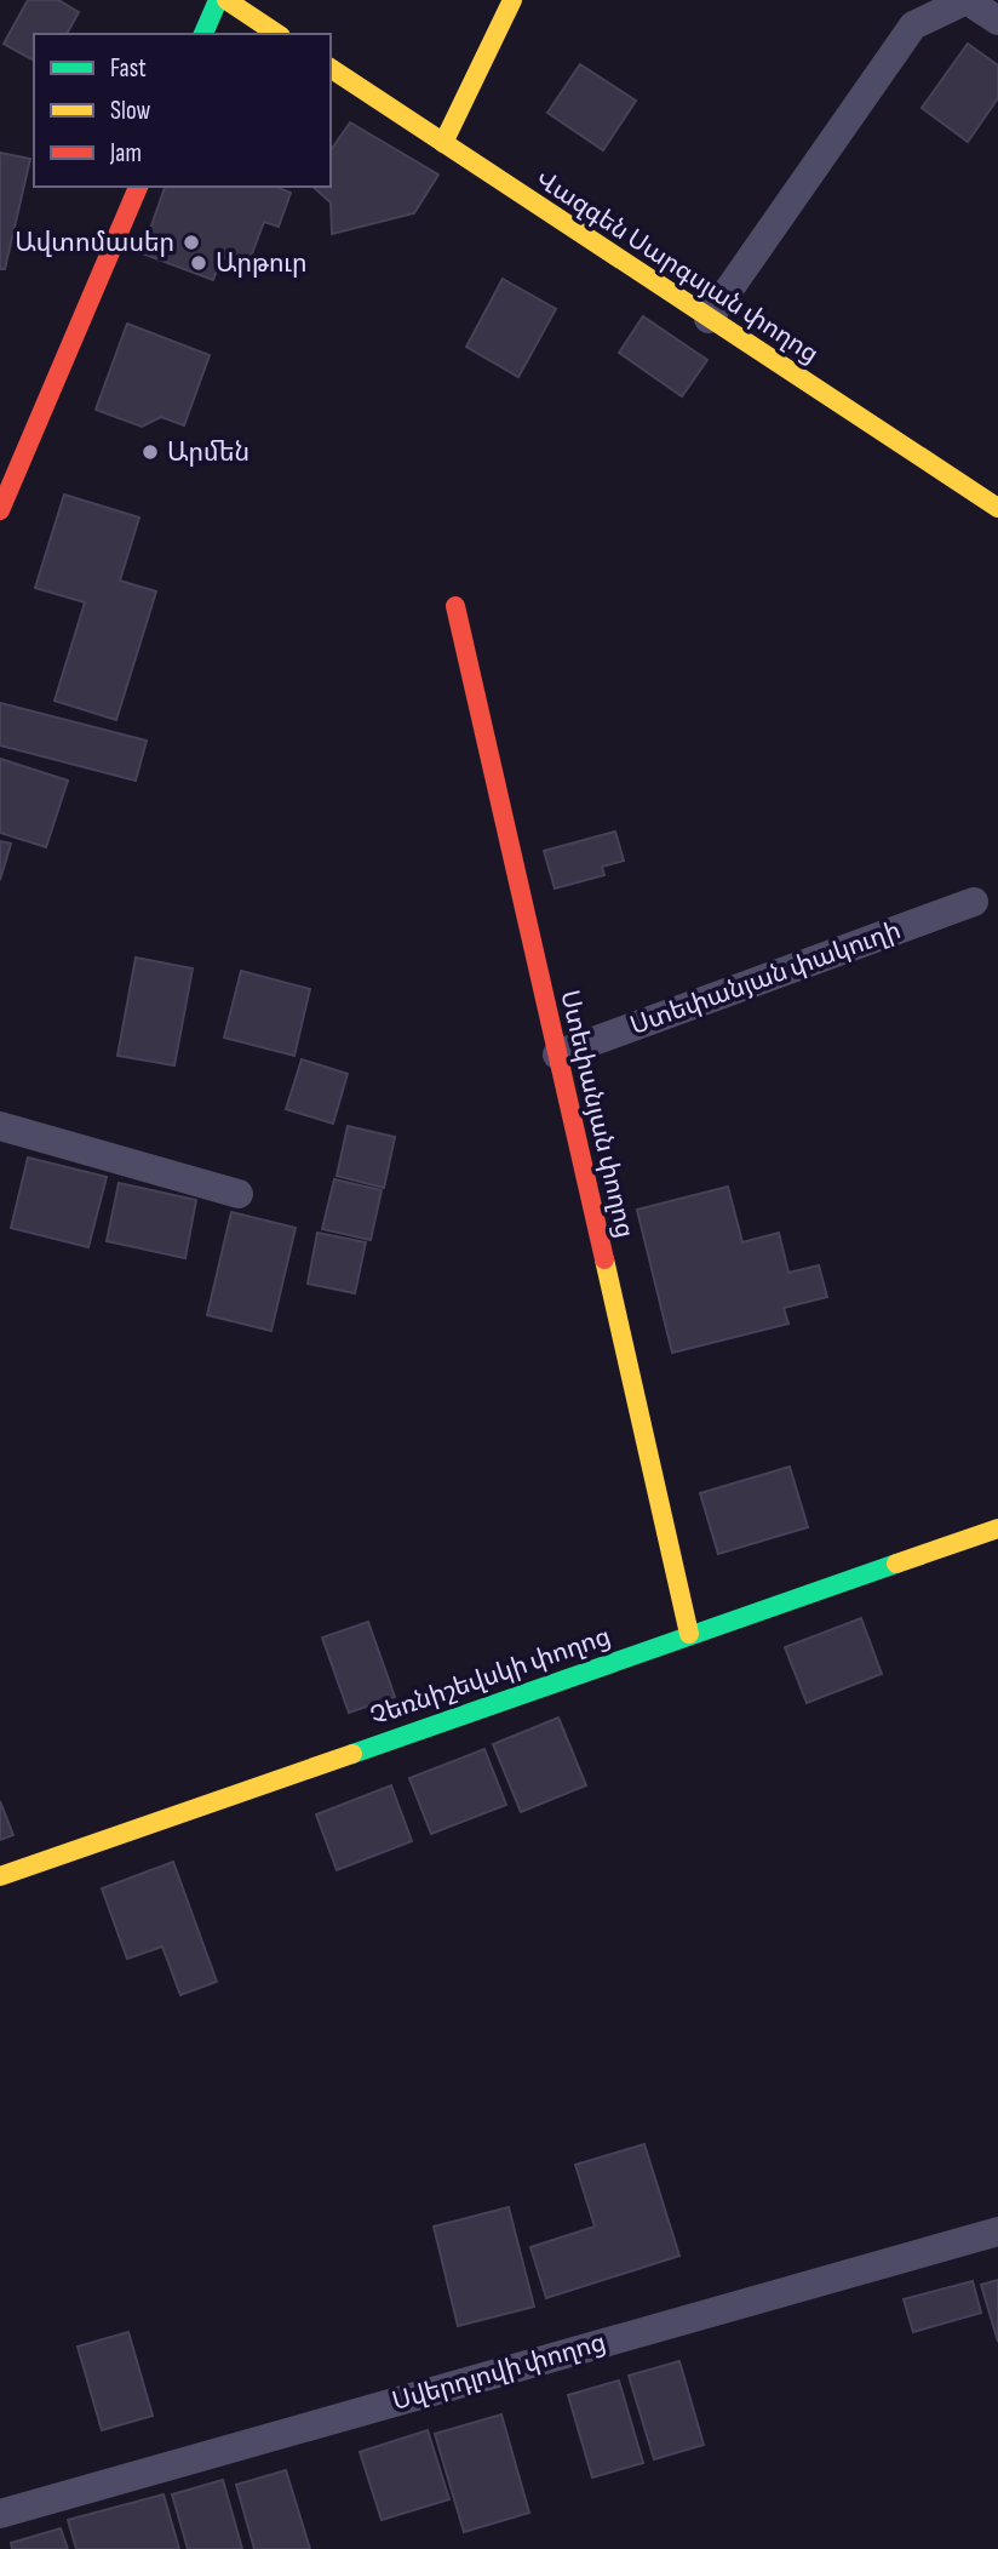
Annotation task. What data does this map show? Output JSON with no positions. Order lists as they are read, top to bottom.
{
  "streets": {
    "main road": ["Վազգեն Սարգսյան փողոց", "Ստեփանյան փողոց", "Չեռնիշեվսկի փողոց"],
    "street": ["Ստեփանյան փակուղի", "Սվերդլովի փողոց"]
  },
  "crossings": [
    ["Ստեփանյան փակուղի", "Ստեփանյան փողոց"],
    ["Ստեփանյան փողոց", "Չեռնիշեվսկի փողոց"]
  ],
  "places": ["Ավտոմասեր", "Արթուր", "Արմեն"],
  "legend": ["Fast", "Slow", "Jam"]
}
